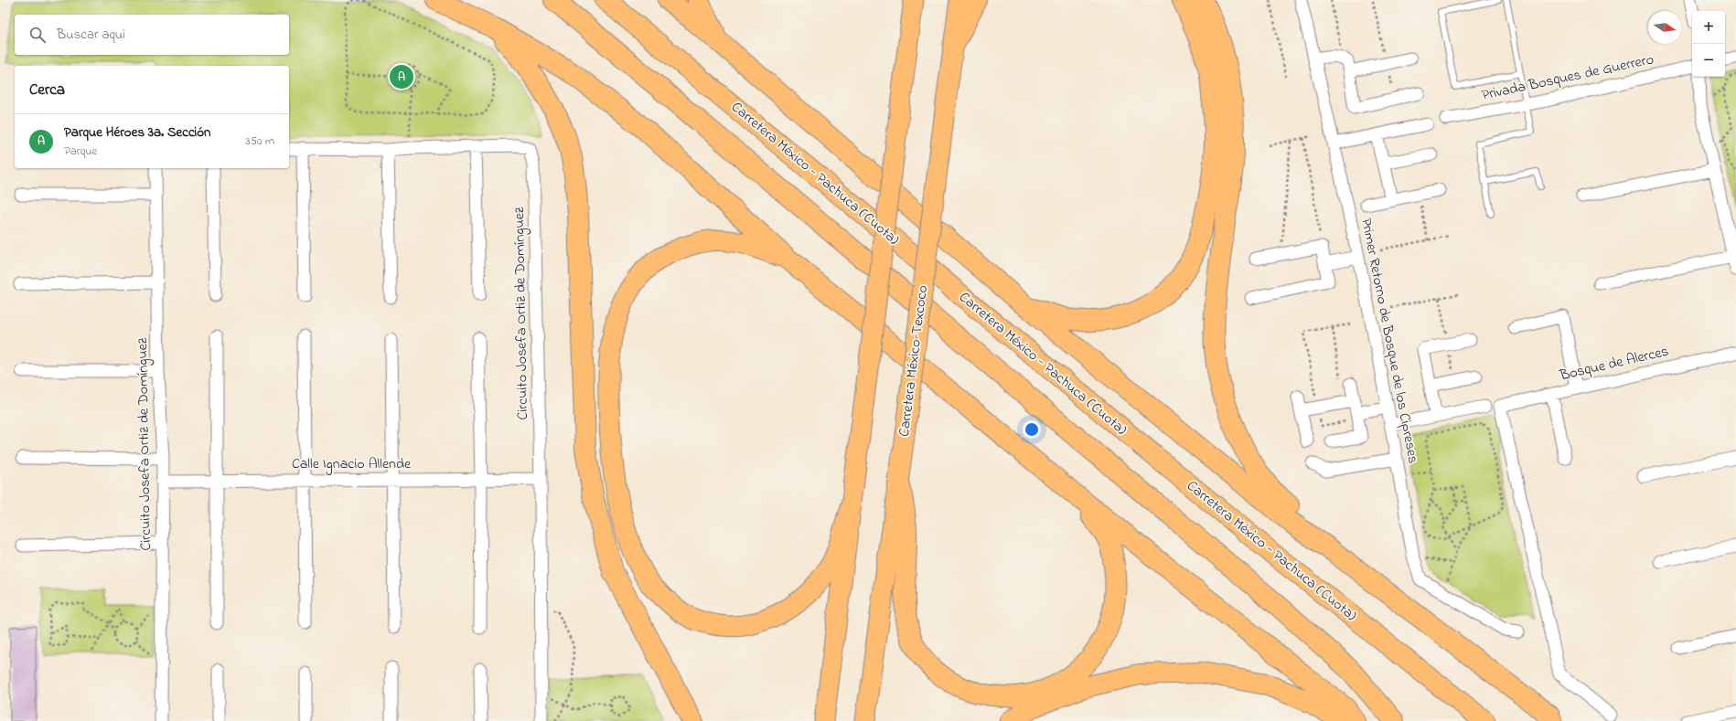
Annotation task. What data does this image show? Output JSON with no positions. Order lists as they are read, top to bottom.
{
  "streets": {
    "highway": ["Carretera México - Pachuca (Cuota)", "Carretera México-Texcoco"],
    "street": [
      "Privada Bosques de Guerrero",
      "Circuito Josefa Ortiz de Domínguez",
      "Primer Retorno de Bosque de los Cipreses",
      "Bosque de Alerces",
      "Calle Ignacio Allende"
    ]
  },
  "crossings": [
    ["Circuito Josefa Ortiz de Domínguez", "Calle Ignacio Allende"]
  ],
  "north": "right",
  "page": {
    "map_buttons": ["+", "−"],
    "search": "Buscar aquí",
    "pins": "A",
    "heading": "Cerca",
    "list": [
      {
        "mark": "A",
        "name": "Parque Héroes 3a. Sección",
        "note": "Parque",
        "value": "350 m"
      }
    ]
  }
}
